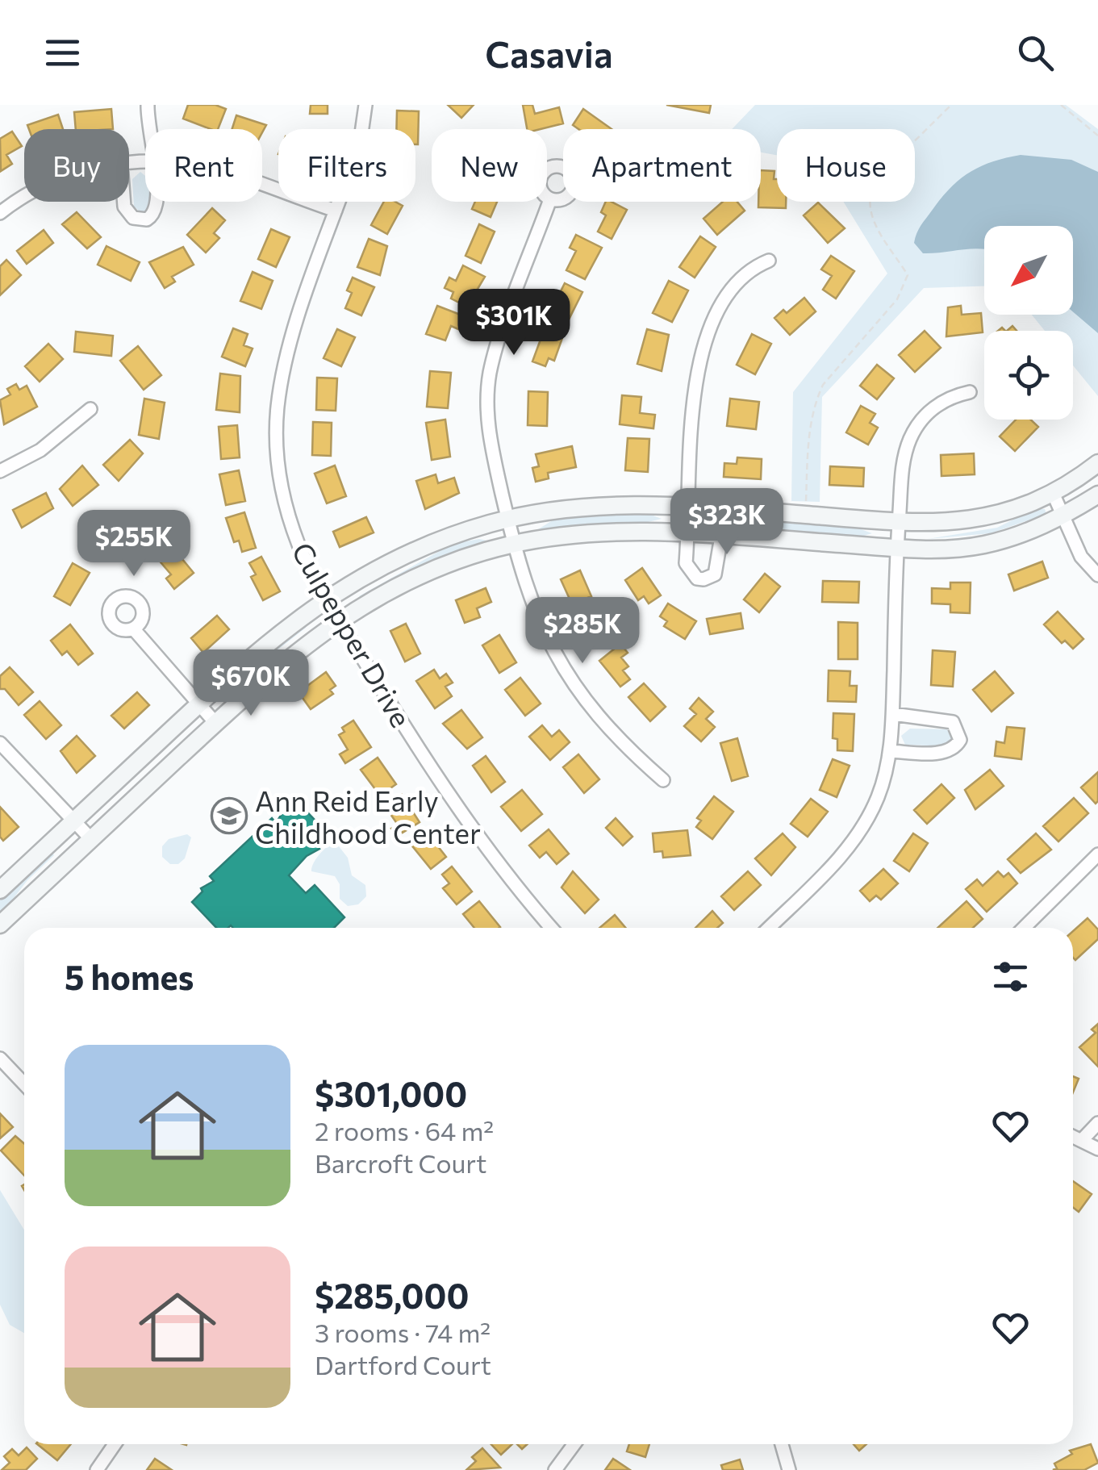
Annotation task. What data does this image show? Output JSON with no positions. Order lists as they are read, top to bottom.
{
  "streets": {
    "street": ["Culpepper Drive"]
  },
  "places": {
    "school or university": ["Ann Reid Early Childhood Center"]
  },
  "north": "bottom left",
  "page": {
    "header": "Casavia",
    "chip": [
      "Buy",
      "Rent",
      "Filters",
      "New",
      "Apartment",
      "House"
    ],
    "price": [
      "$301K",
      "$323K",
      "$255K",
      "$285K",
      "$670K"
    ],
    "heading": "5 homes",
    "list": [
      {
        "name": "$301,000",
        "note": "2 rooms · 64 m² · Barcroft Court"
      },
      {
        "name": "$285,000",
        "note": "3 rooms · 74 m² · Dartford Court"
      }
    ]
  }
}
